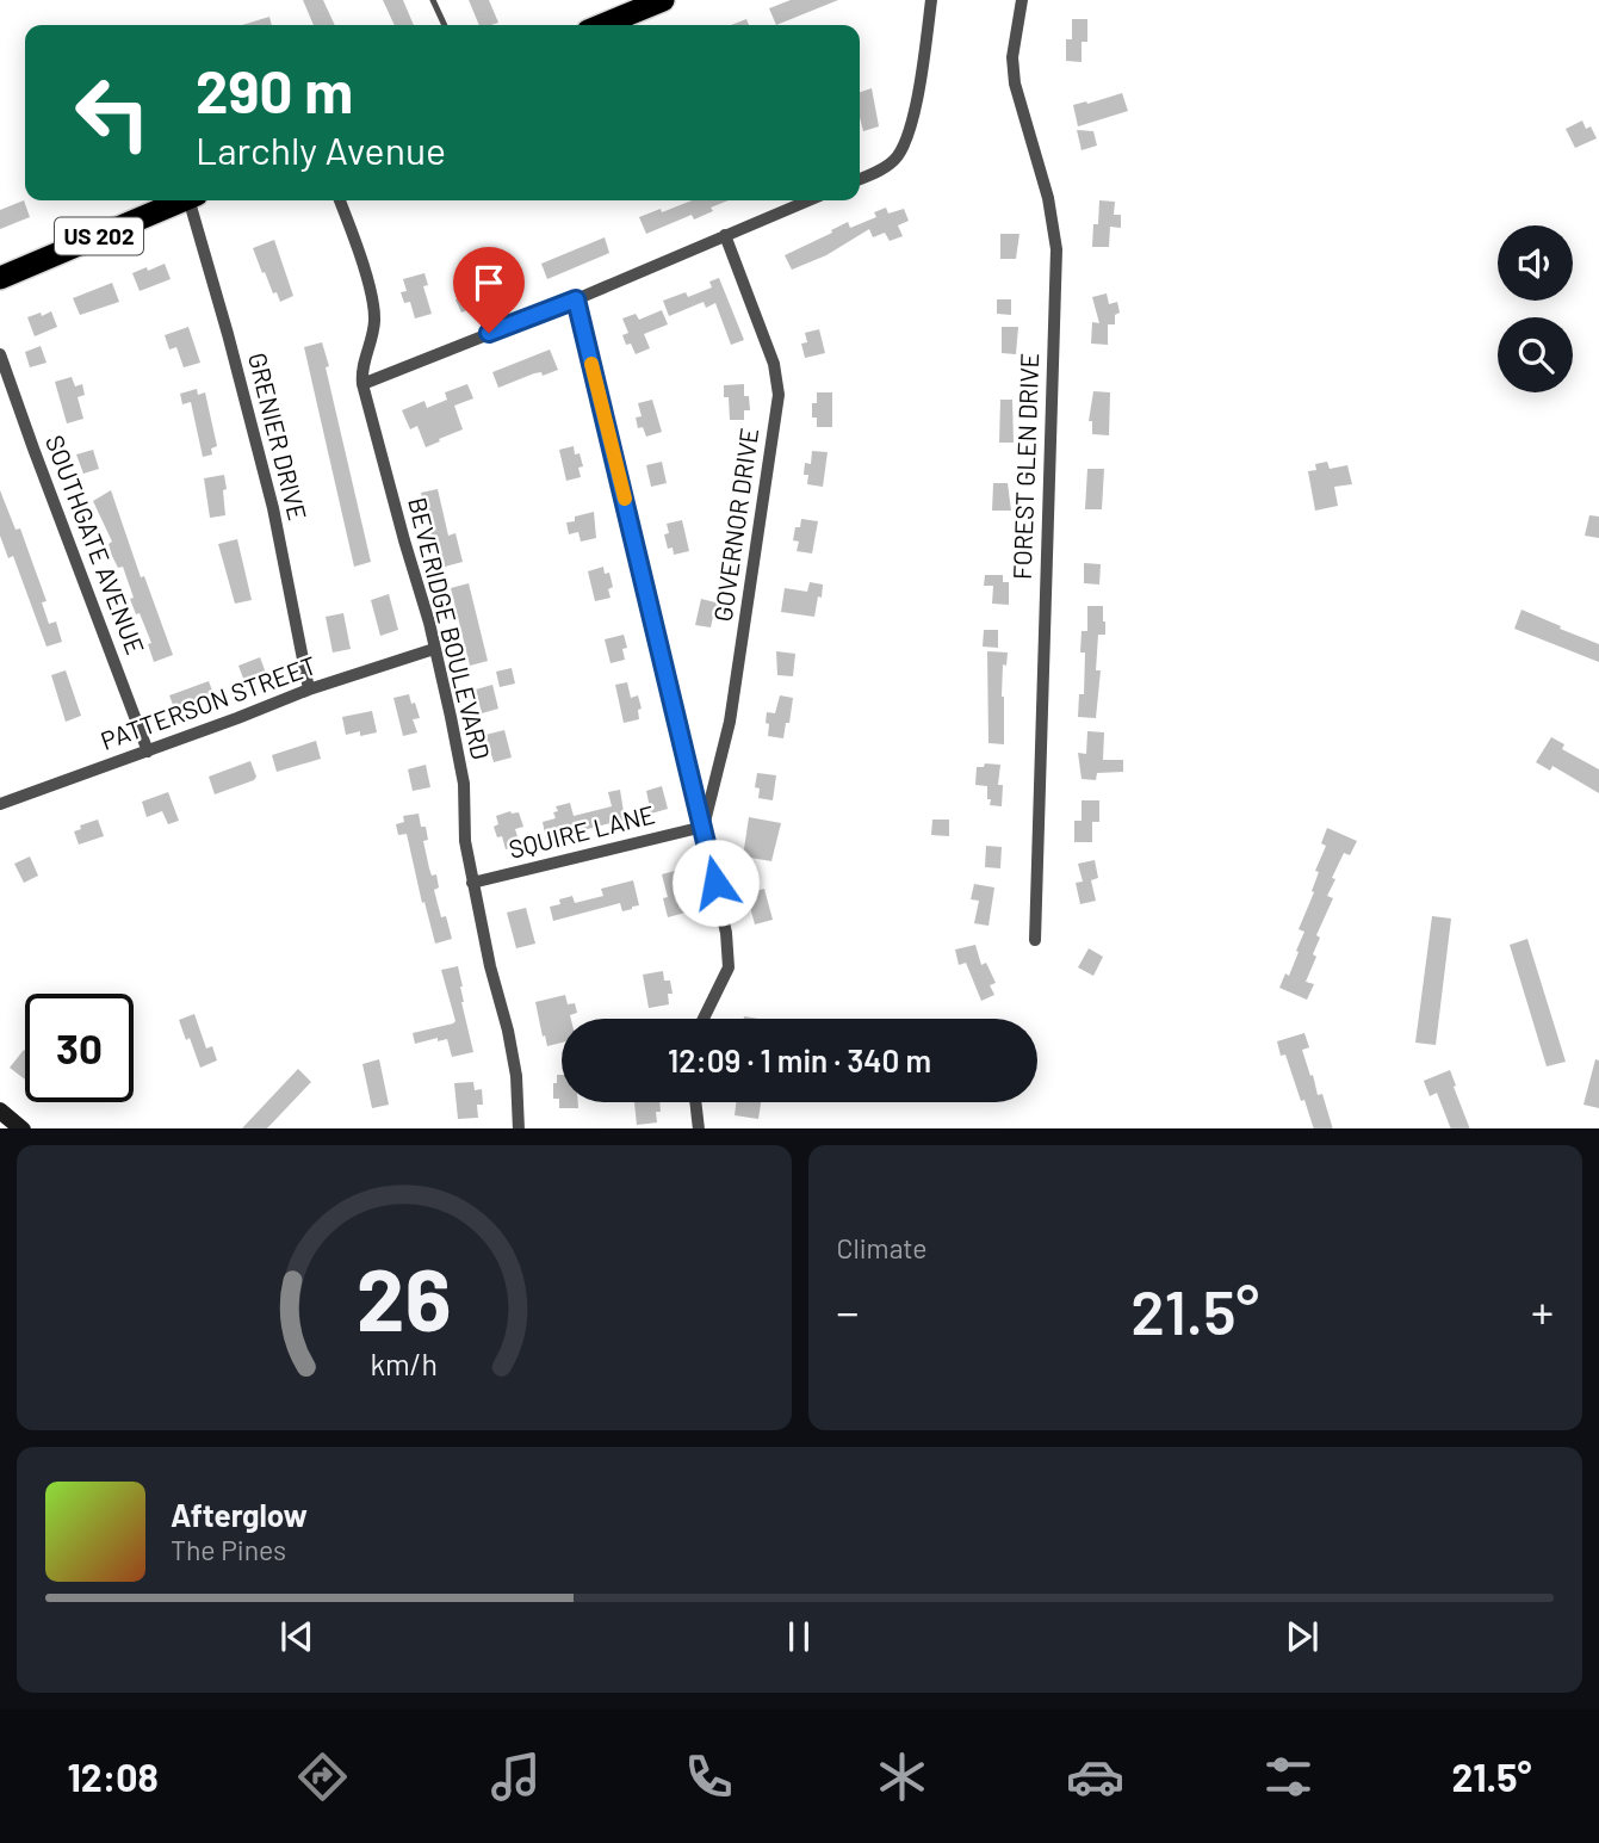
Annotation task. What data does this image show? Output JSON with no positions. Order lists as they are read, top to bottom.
{
  "streets": {
    "highway": ["US 202"],
    "street": [
      "GRENIER DRIVE",
      "FOREST GLEN DRIVE",
      "GOVERNOR DRIVE",
      "SOUTHGATE AVENUE",
      "BEVERIDGE BOULEVARD",
      "PATTERSON STREET",
      "SQUIRE LANE"
    ]
  },
  "crossings": [
    ["GRENIER DRIVE", "PATTERSON STREET"],
    ["GOVERNOR DRIVE", "SQUIRE LANE"],
    ["SOUTHGATE AVENUE", "PATTERSON STREET"],
    ["BEVERIDGE BOULEVARD", "PATTERSON STREET"],
    ["BEVERIDGE BOULEVARD", "SQUIRE LANE"]
  ],
  "page": {
    "turn": ["290 m", "Larchly Avenue"],
    "limit": "30",
    "trip": "12:09 · 1 min · 340 m",
    "tile": "Climate",
    "heat": ["−", "21.5°", "+"],
    "song": ["Afterglow", "The Pines"],
    "tabs": ["12:08", "21.5°"],
    "gauge": ["26", "km/h"]
  }
}
